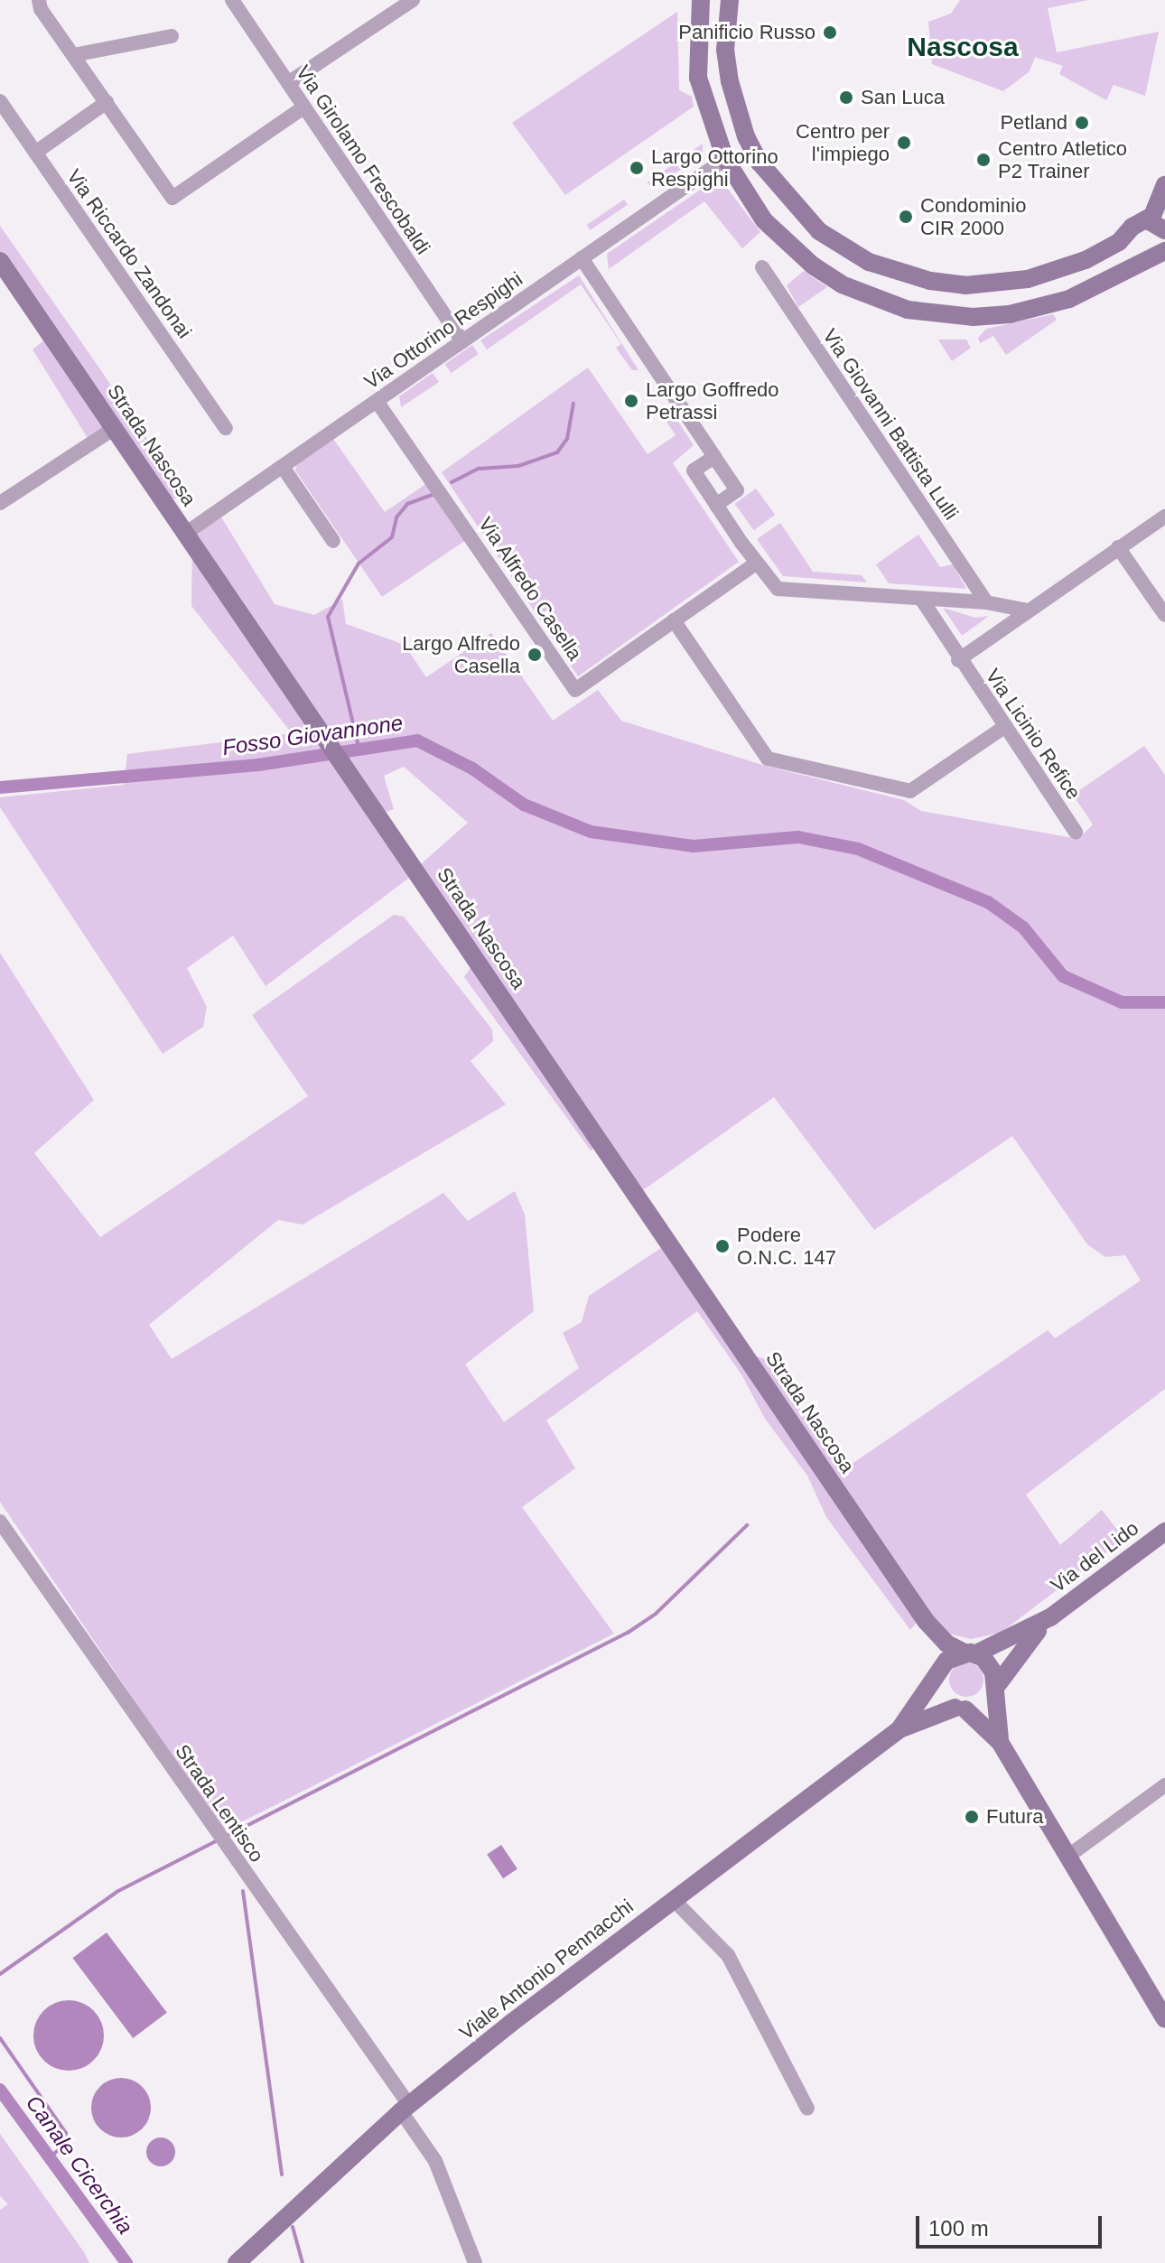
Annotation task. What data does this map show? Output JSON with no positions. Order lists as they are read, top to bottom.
{
  "streets": {
    "street": [
      "Via Girolamo Frescobaldi",
      "Via Riccardo Zandonai",
      "Via Ottorino Respighi",
      "Via Giovanni Battista Lulli",
      "Strada Nascosa",
      "Via Alfredo Casella",
      "Via Licinio Refice",
      "Via del Lido",
      "Strada Lentisco",
      "Viale Antonio Pennacchi"
    ]
  },
  "crossings": [
    ["Via Girolamo Frescobaldi", "Via Ottorino Respighi"],
    ["Via Ottorino Respighi", "Strada Nascosa"],
    ["Via Ottorino Respighi", "Via Alfredo Casella"],
    ["Strada Nascosa", "Via del Lido"],
    ["Strada Nascosa", "Viale Antonio Pennacchi"],
    ["Via del Lido", "Viale Antonio Pennacchi"],
    ["Strada Lentisco", "Viale Antonio Pennacchi"]
  ],
  "districts": ["Nascosa"],
  "water": ["Fosso Giovannone", "Canale Cicerchia"],
  "places": [
    "Panificio Russo",
    "San Luca",
    "Petland",
    "Centro per l'impiego",
    "Centro Atletico P2 Trainer",
    "Largo Ottorino Respighi",
    "Condominio CIR 2000",
    "Largo Goffredo Petrassi",
    "Largo Alfredo Casella",
    "Podere O.N.C. 147",
    "Futura"
  ],
  "scale_bar": "100 m"
}
